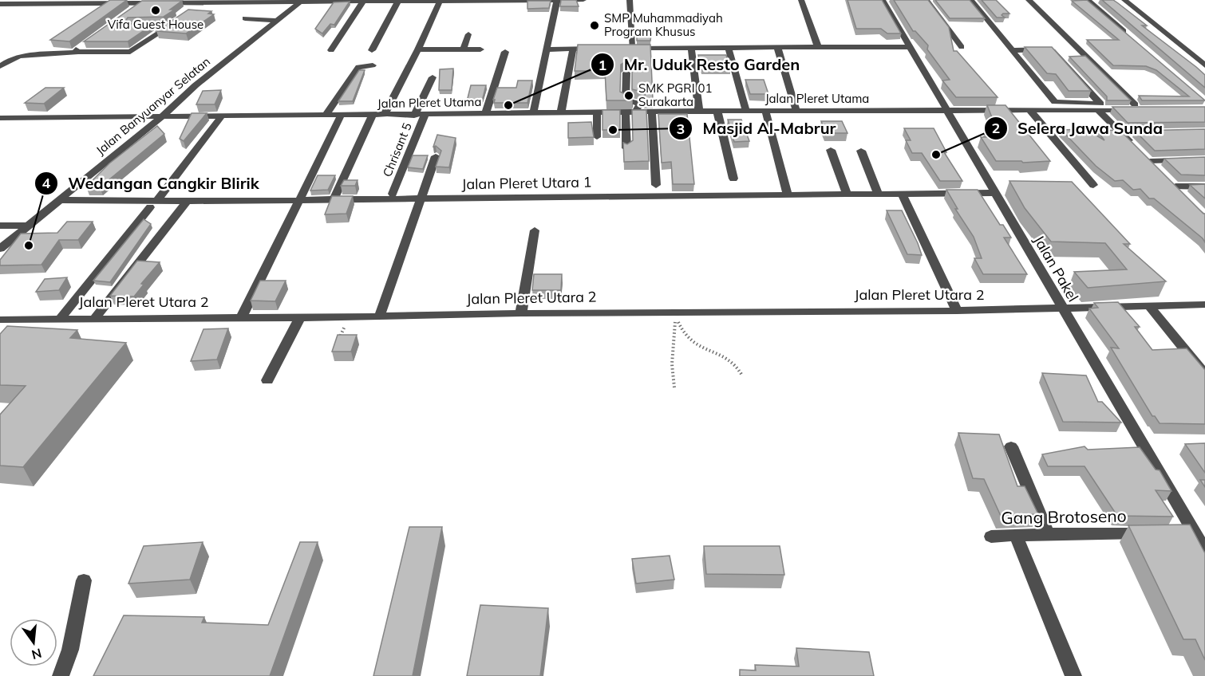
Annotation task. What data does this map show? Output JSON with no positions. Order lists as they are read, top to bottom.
{
  "streets": {
    "street": [
      "Jalan Pleret Utama",
      "Jalan Banyuanyar Selatan",
      "Chrisant 5",
      "Jalan Pleret Utara 1",
      "Jalan Pakel",
      "Jalan Pleret Utara 2",
      "Gang Brotoseno"
    ]
  },
  "crossings": [
    ["Jalan Pleret Utama", "Jalan Banyuanyar Selatan"],
    ["Jalan Pleret Utama", "Chrisant 5"],
    ["Jalan Pleret Utama", "Jalan Pakel"],
    ["Jalan Banyuanyar Selatan", "Jalan Pleret Utara 1"],
    ["Jalan Pleret Utara 1", "Jalan Pakel"],
    ["Jalan Pakel", "Jalan Pleret Utara 2"]
  ],
  "places": [
    "Vifa Guest House",
    "SMP Muhammadiyah Program Khusus",
    "SMK PGRI 01 Surakarta",
    "Mr. Uduk Resto Garden",
    "Masjid Al-Mabrur",
    "Selera Jawa Sunda",
    "Wedangan Cangkir Blirik"
  ],
  "north": "bottom"
}
